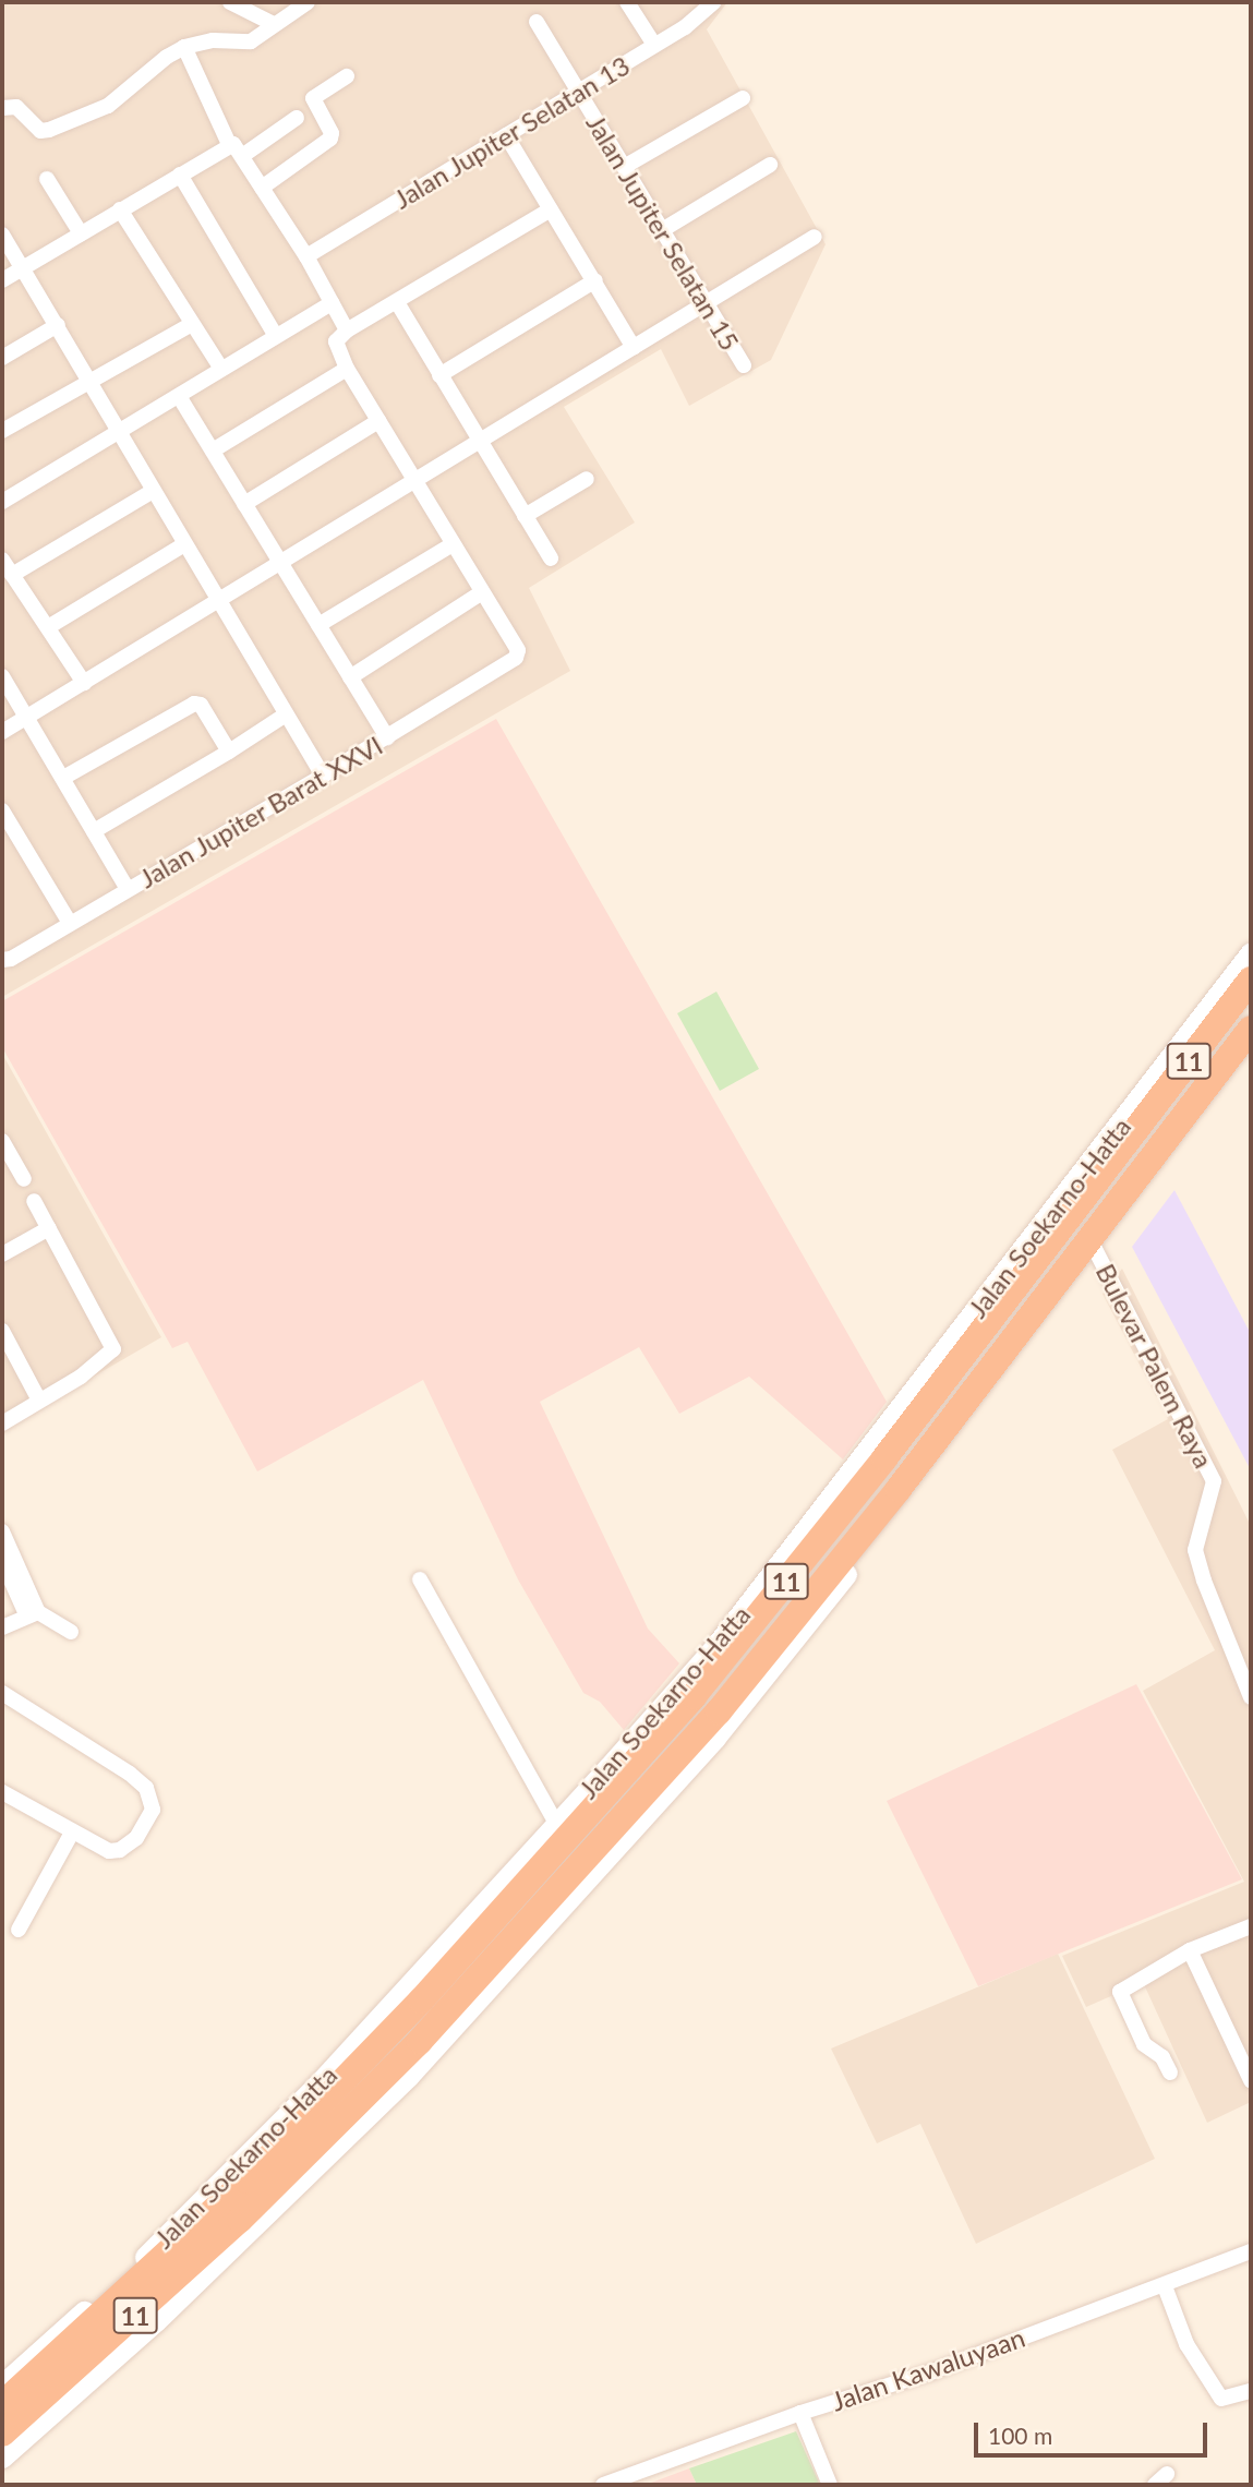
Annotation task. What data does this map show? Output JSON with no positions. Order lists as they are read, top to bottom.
{
  "streets": {
    "highway": ["11", "Jalan Soekarno-Hatta"],
    "street": [
      "Jalan Jupiter Selatan 13",
      "Jalan Jupiter Selatan 15",
      "Jalan Jupiter Barat XXVI",
      "Bulevar Palem Raya",
      "Jalan Kawaluyaan"
    ]
  },
  "crossings": [
    ["Jalan Jupiter Selatan 13", "Jalan Jupiter Selatan 15"],
    ["Jalan Soekarno-Hatta", "Bulevar Palem Raya"]
  ],
  "scale_bar": "100 m"
}
